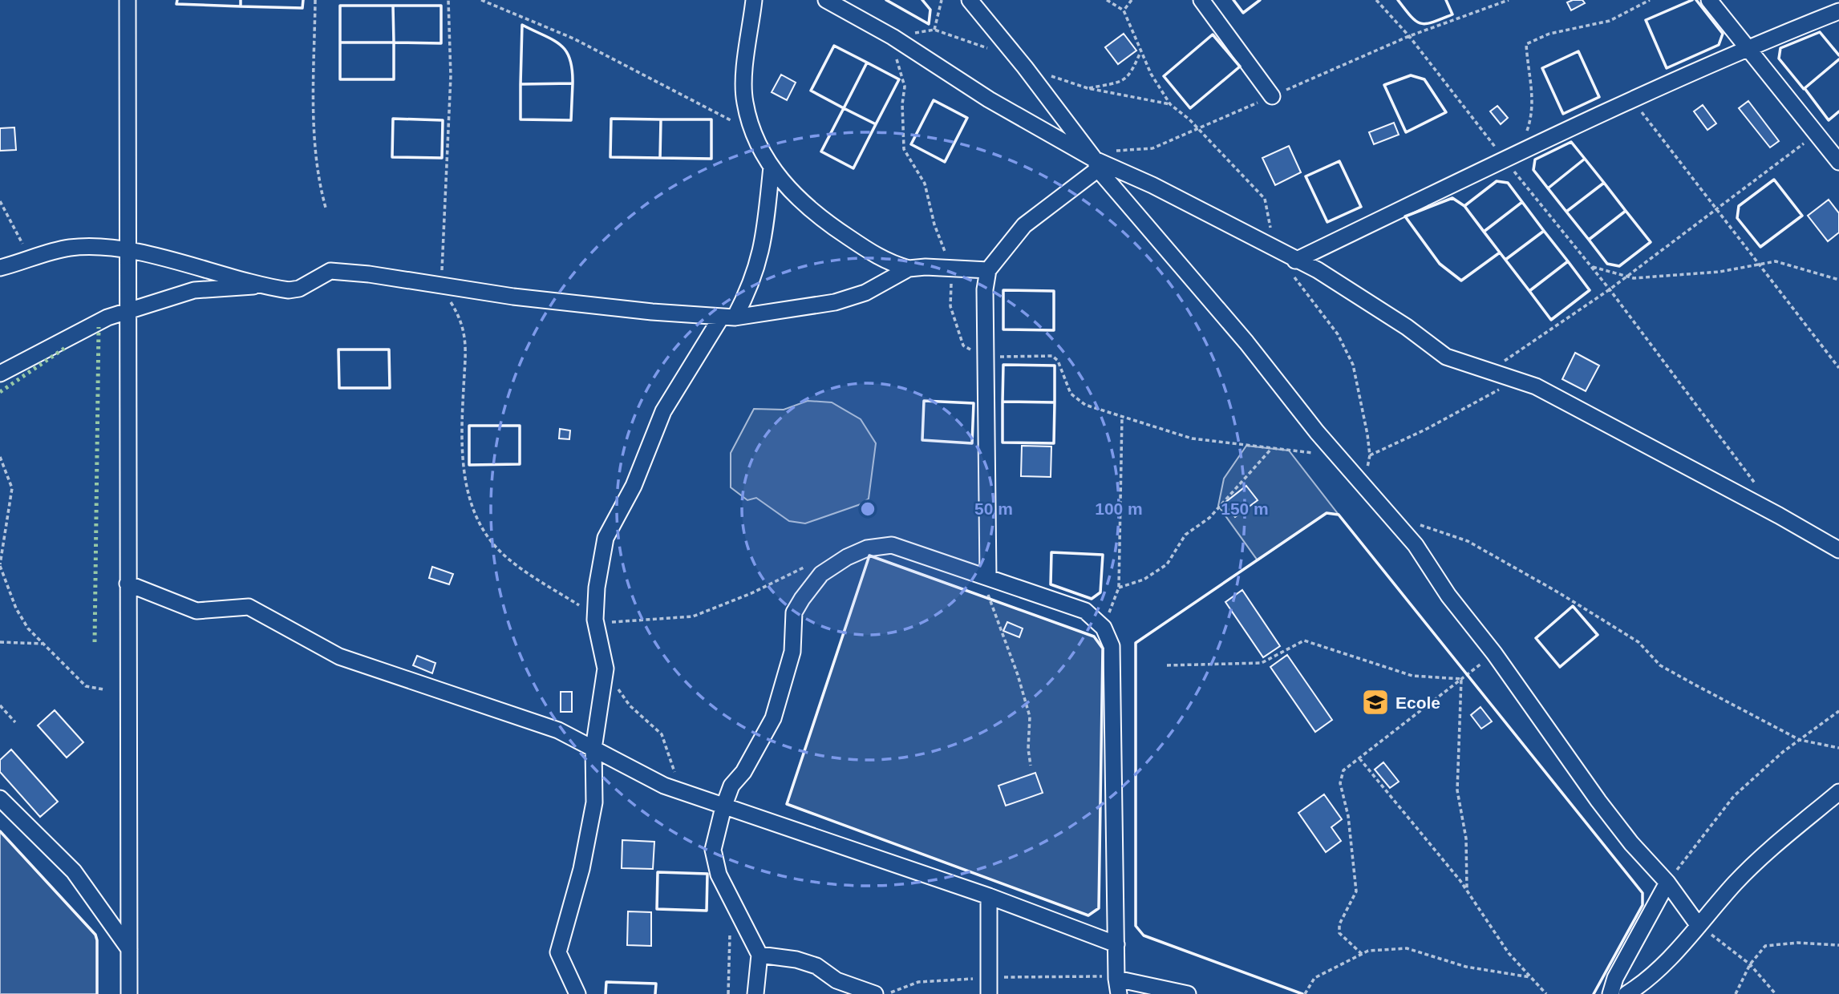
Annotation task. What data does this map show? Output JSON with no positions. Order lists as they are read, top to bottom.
{
  "places": {
    "school or university": ["Ecole"]
  },
  "rings": ["50 m", "100 m", "150 m"]
}
